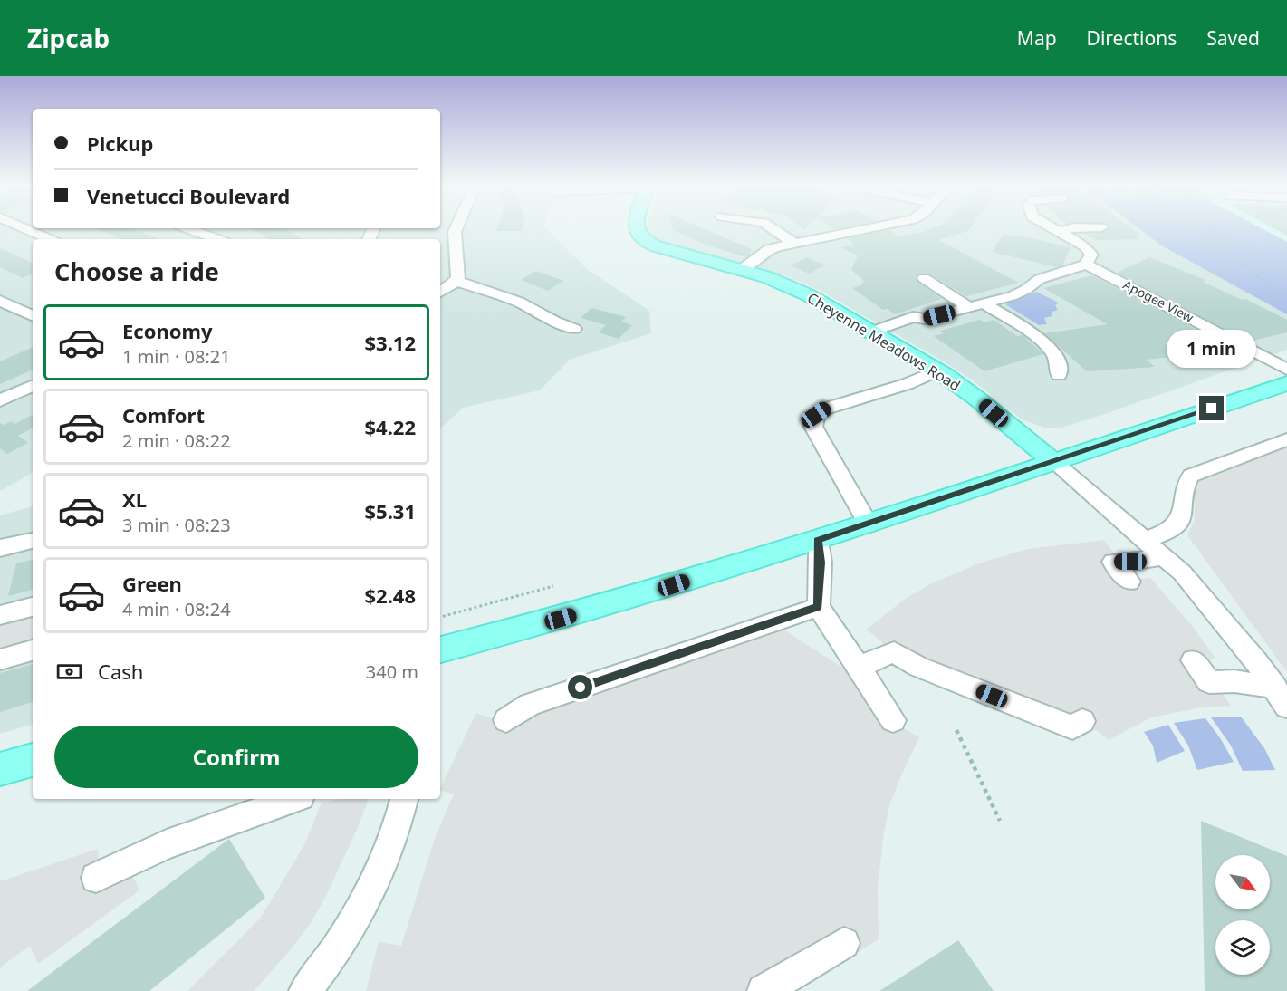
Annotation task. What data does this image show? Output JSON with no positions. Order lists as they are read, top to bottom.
{
  "streets": {
    "main road": ["Cheyenne Meadows Road"],
    "street": ["Apogee View"]
  },
  "north": "bottom right",
  "page": {
    "header": "Zipcab",
    "nav": ["Map", "Directions", "Saved"],
    "banner": ["Pickup", "Venetucci Boulevard"],
    "heading": "Choose a ride",
    "list": [
      {
        "name": "Economy",
        "note": "1 min · 08:21",
        "value": "$3.12"
      },
      {
        "name": "Comfort",
        "note": "2 min · 08:22",
        "value": "$4.22"
      },
      {
        "name": "XL",
        "note": "3 min · 08:23",
        "value": "$5.31"
      },
      {
        "name": "Green",
        "note": "4 min · 08:24",
        "value": "$2.48"
      }
    ],
    "bubble": "1 min",
    "pay": ["Cash", "340 m"],
    "buttons": "Confirm"
  }
}
